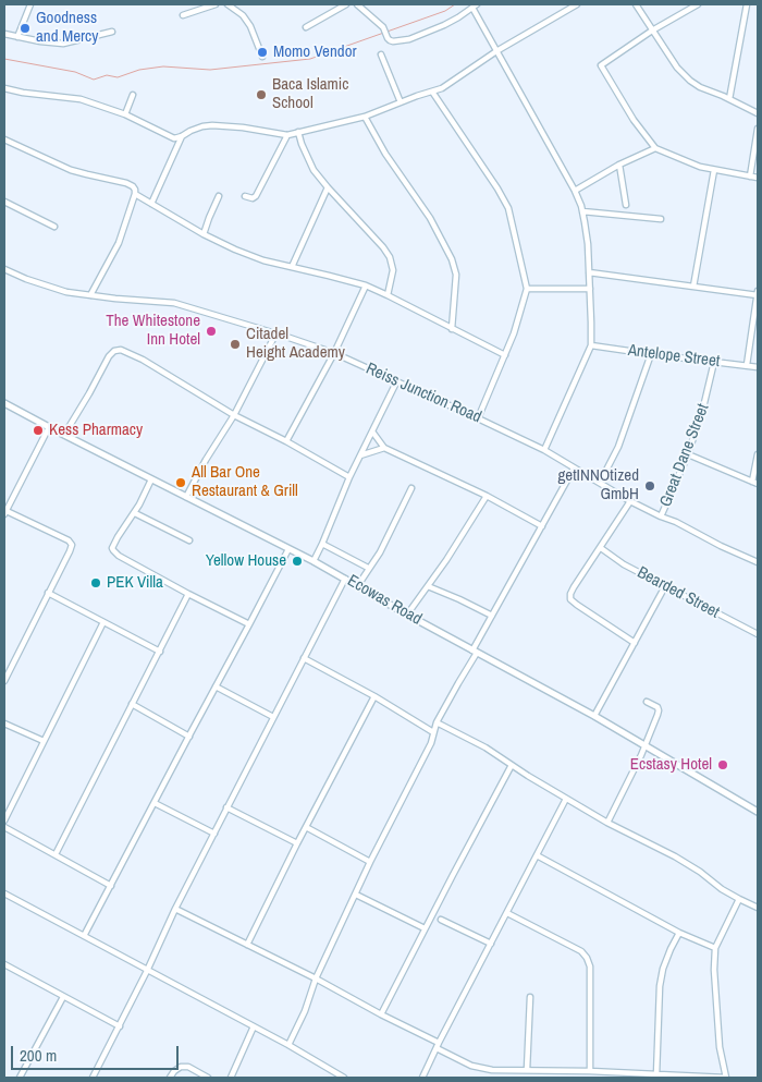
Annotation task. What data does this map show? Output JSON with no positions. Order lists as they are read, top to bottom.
{
  "streets": {
    "street": [
      "Antelope Street",
      "Reiss Junction Road",
      "Great Dane Street",
      "Bearded Street",
      "Ecowas Road"
    ]
  },
  "crossings": [
    ["Antelope Street", "Great Dane Street"],
    ["Reiss Junction Road", "Great Dane Street"]
  ],
  "places": [
    "Goodness and Mercy",
    "Momo Vendor",
    "Baca Islamic School",
    "The Whitestone Inn Hotel",
    "Citadel Height Academy",
    "Kess Pharmacy",
    "All Bar One Restaurant & Grill",
    "getINNOtized GmbH",
    "Yellow House",
    "PEK Villa",
    "Ecstasy Hotel"
  ],
  "scale_bar": "200 m"
}
